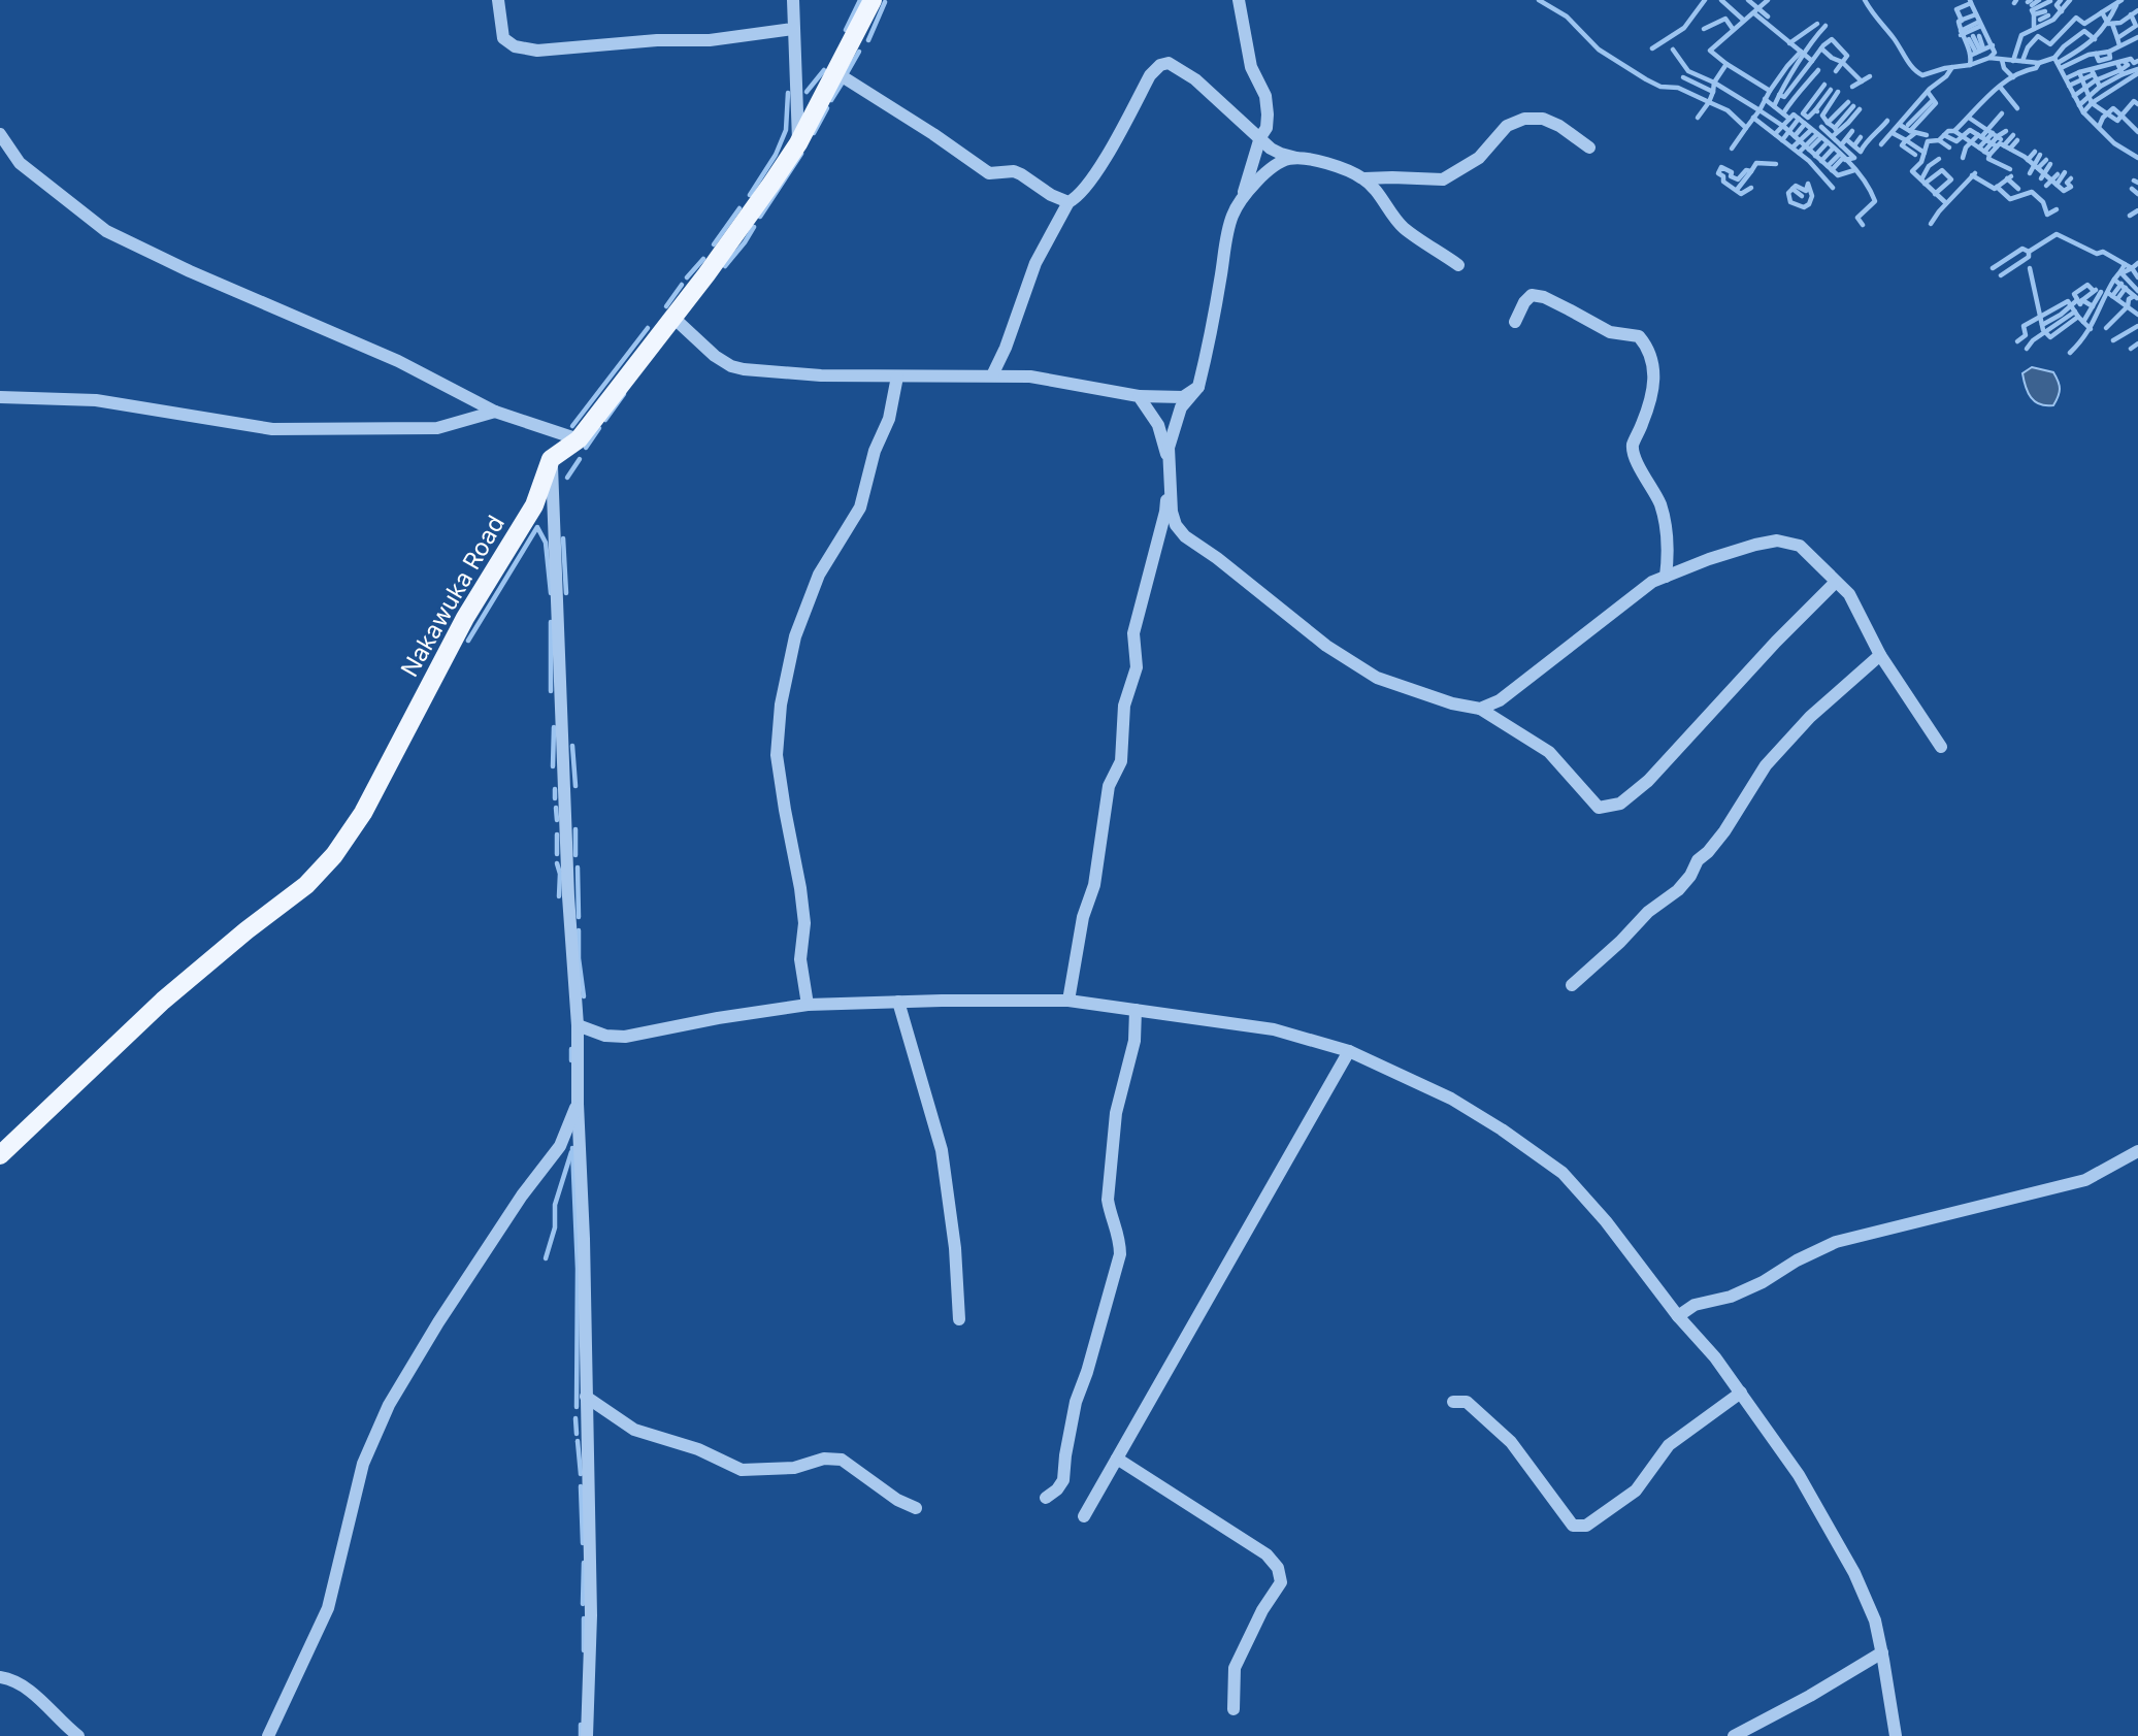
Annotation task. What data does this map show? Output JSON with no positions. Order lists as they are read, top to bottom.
{
  "streets": {
    "main road": ["Nakawuka Road"]
  }
}
